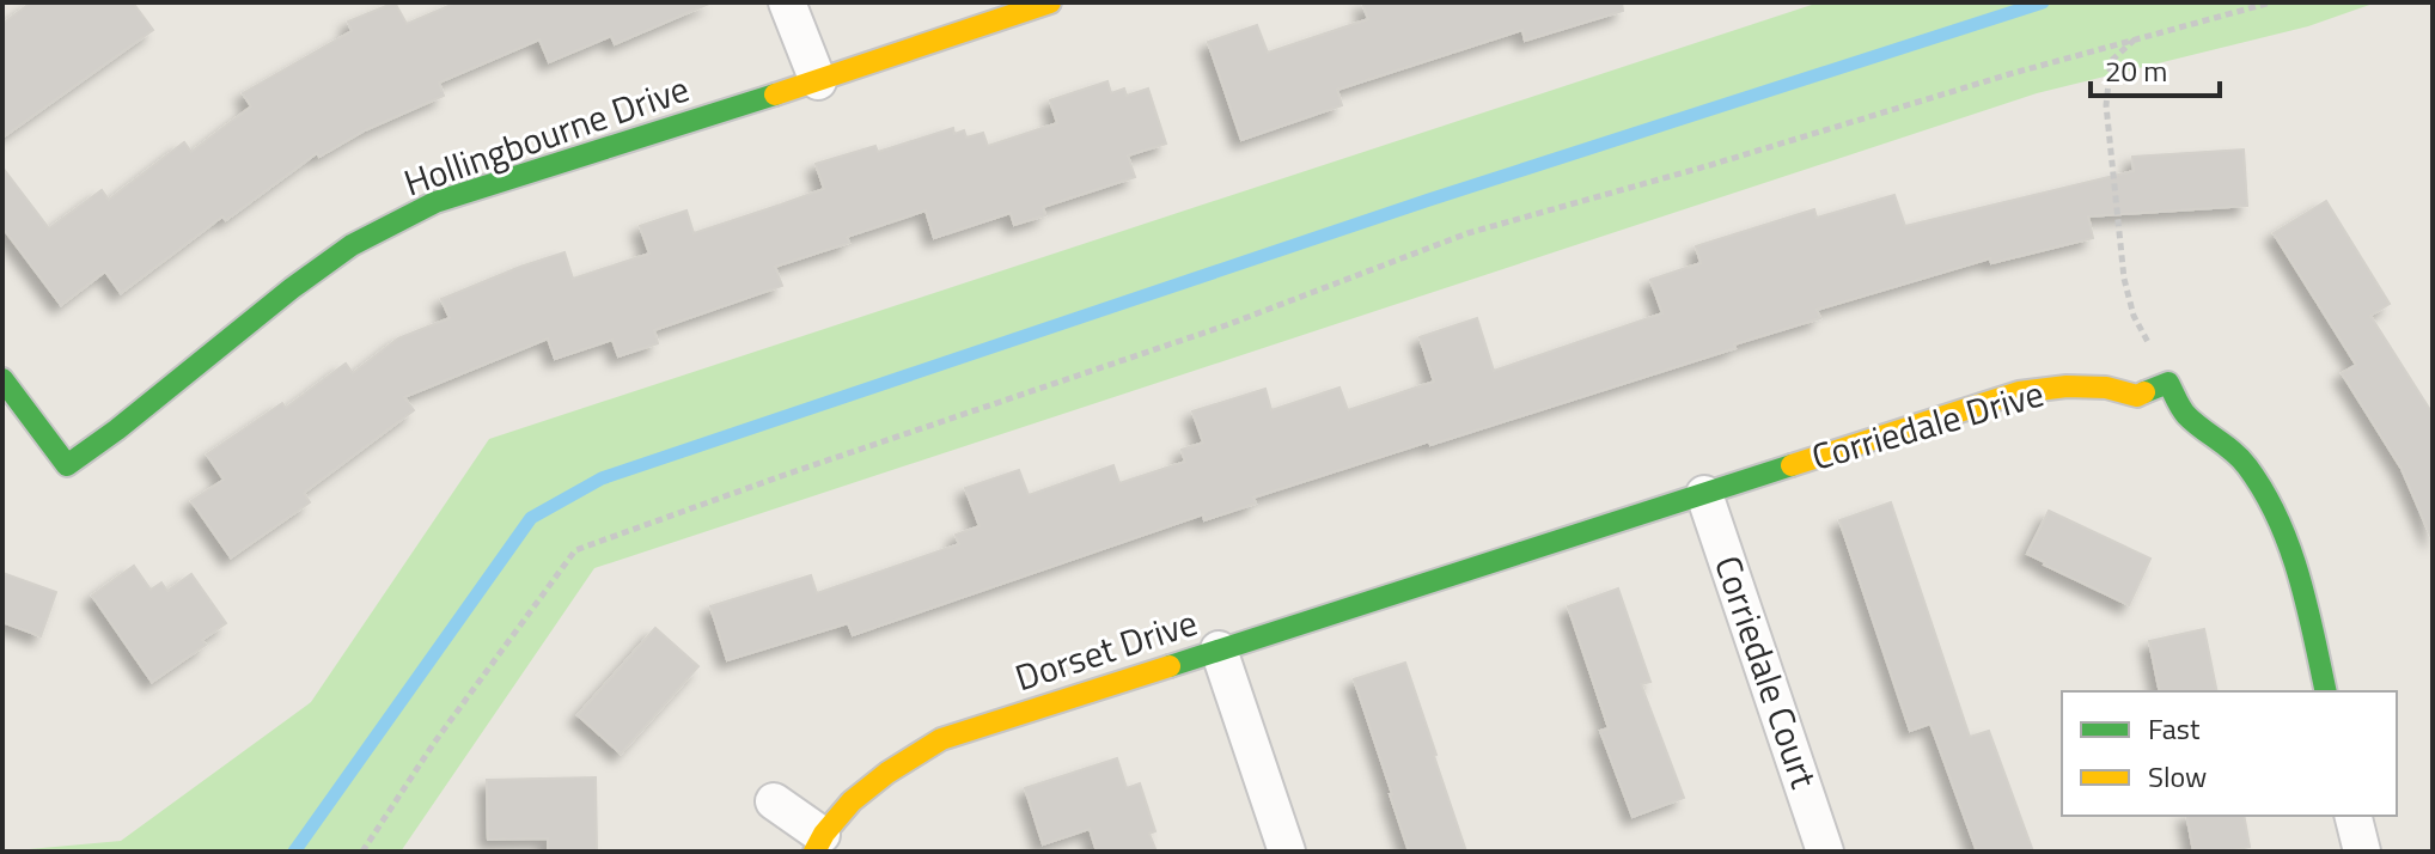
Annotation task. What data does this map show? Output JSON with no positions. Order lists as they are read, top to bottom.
{
  "streets": {
    "street": [
      "Hollingbourne Drive",
      "Corriedale Drive",
      "Dorset Drive",
      "Corriedale Court"
    ]
  },
  "crossings": [
    ["Corriedale Drive", "Dorset Drive"],
    ["Corriedale Drive", "Corriedale Court"]
  ],
  "legend": ["Fast", "Slow"],
  "scale_bar": "20 m"
}
